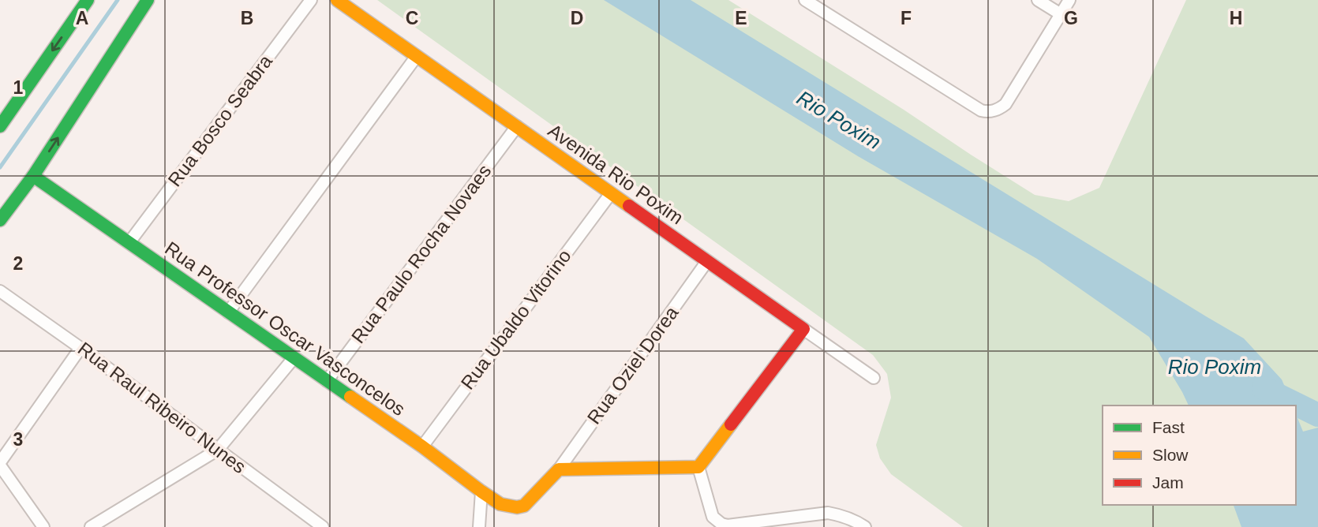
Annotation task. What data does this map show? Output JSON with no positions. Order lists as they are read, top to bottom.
{
  "streets": {
    "street": [
      "Rua Bosco Seabra",
      "Avenida Rio Poxim",
      "Rua Paulo Rocha Novaes",
      "Rua Ubaldo Vitorino",
      "Rua Professor Oscar Vasconcelos",
      "Rua Oziel Dorea",
      "Rua Raul Ribeiro Nunes"
    ]
  },
  "crossings": [
    ["Rua Bosco Seabra", "Rua Professor Oscar Vasconcelos"],
    ["Avenida Rio Poxim", "Rua Paulo Rocha Novaes"],
    ["Avenida Rio Poxim", "Rua Ubaldo Vitorino"],
    ["Avenida Rio Poxim", "Rua Oziel Dorea"],
    ["Rua Paulo Rocha Novaes", "Rua Professor Oscar Vasconcelos"],
    ["Rua Ubaldo Vitorino", "Rua Professor Oscar Vasconcelos"],
    ["Rua Professor Oscar Vasconcelos", "Rua Oziel Dorea"]
  ],
  "water": ["Rio Poxim"],
  "legend": ["Fast", "Slow", "Jam"],
  "grid": {
    "columns": [
      "A",
      "B",
      "C",
      "D",
      "E",
      "F",
      "G",
      "H"
    ],
    "rows": ["1", "2", "3"]
  }
}
